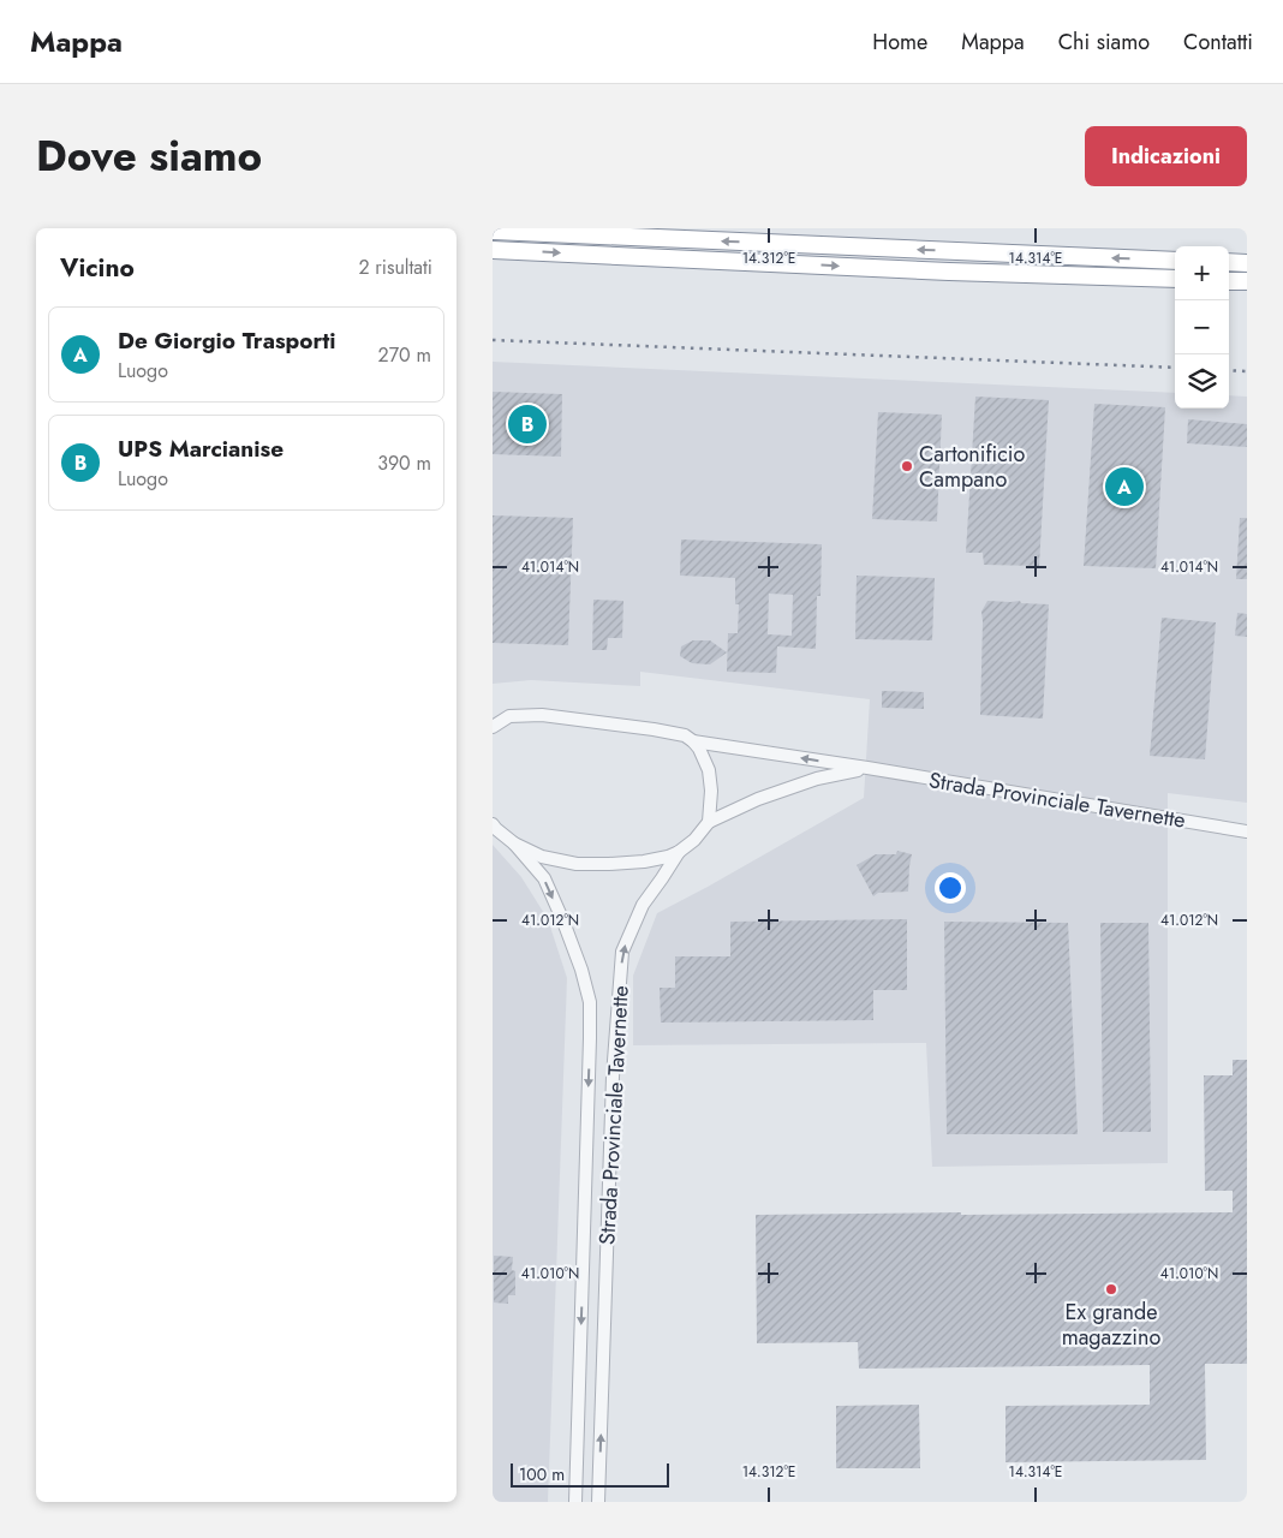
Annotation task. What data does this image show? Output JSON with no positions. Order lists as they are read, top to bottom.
{
  "streets": {
    "street": ["Strada Provinciale Tavernette"]
  },
  "places": ["Cartonificio Campano", "Ex grande magazzino"],
  "scale_bar": "100 m",
  "page": {
    "header": "Mappa",
    "nav": [
      "Home",
      "Mappa",
      "Chi siamo",
      "Contatti"
    ],
    "title": "Dove siamo",
    "buttons": "Indicazioni",
    "heading": ["Vicino", "2 risultati"],
    "map_buttons": ["+", "−"],
    "list": [
      {
        "mark": "A",
        "name": "De Giorgio Trasporti",
        "note": "Luogo",
        "value": "270 m"
      },
      {
        "mark": "B",
        "name": "UPS Marcianise",
        "note": "Luogo",
        "value": "390 m"
      }
    ],
    "pins": ["B", "A"],
    "scale": "100 m"
  },
  "coordinates": [
    "14.312°E",
    "14.314°E",
    "41.014°N",
    "41.012°N",
    "41.010°N"
  ]
}
